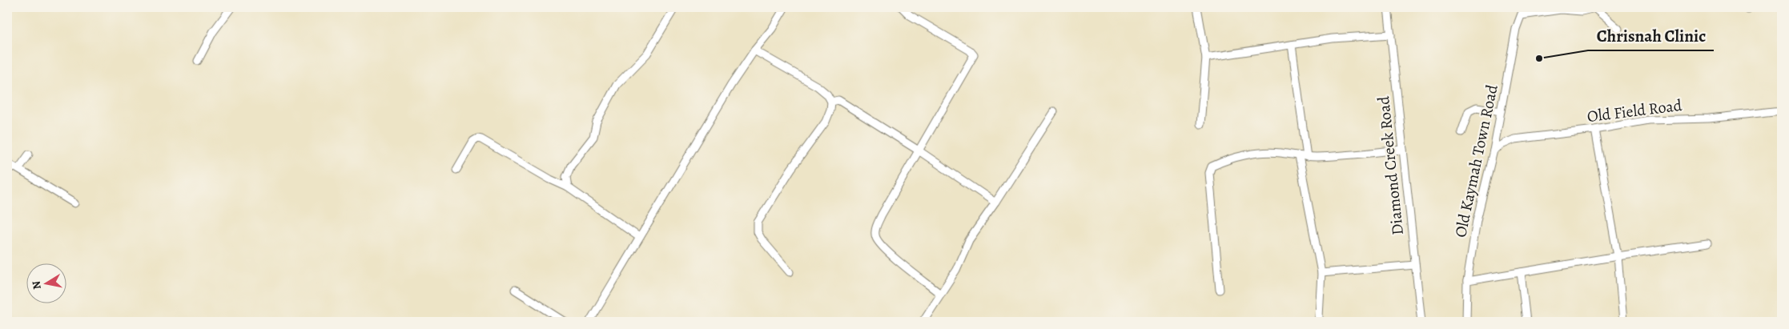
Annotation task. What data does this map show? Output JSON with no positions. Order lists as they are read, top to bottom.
{
  "streets": {
    "street": ["Old Field Road", "Old Kaymah Town Road", "Diamond Creek Road"]
  },
  "crossings": [
    ["Old Field Road", "Old Kaymah Town Road"]
  ],
  "places": ["Chrisnah Clinic"],
  "north": "left"
}
